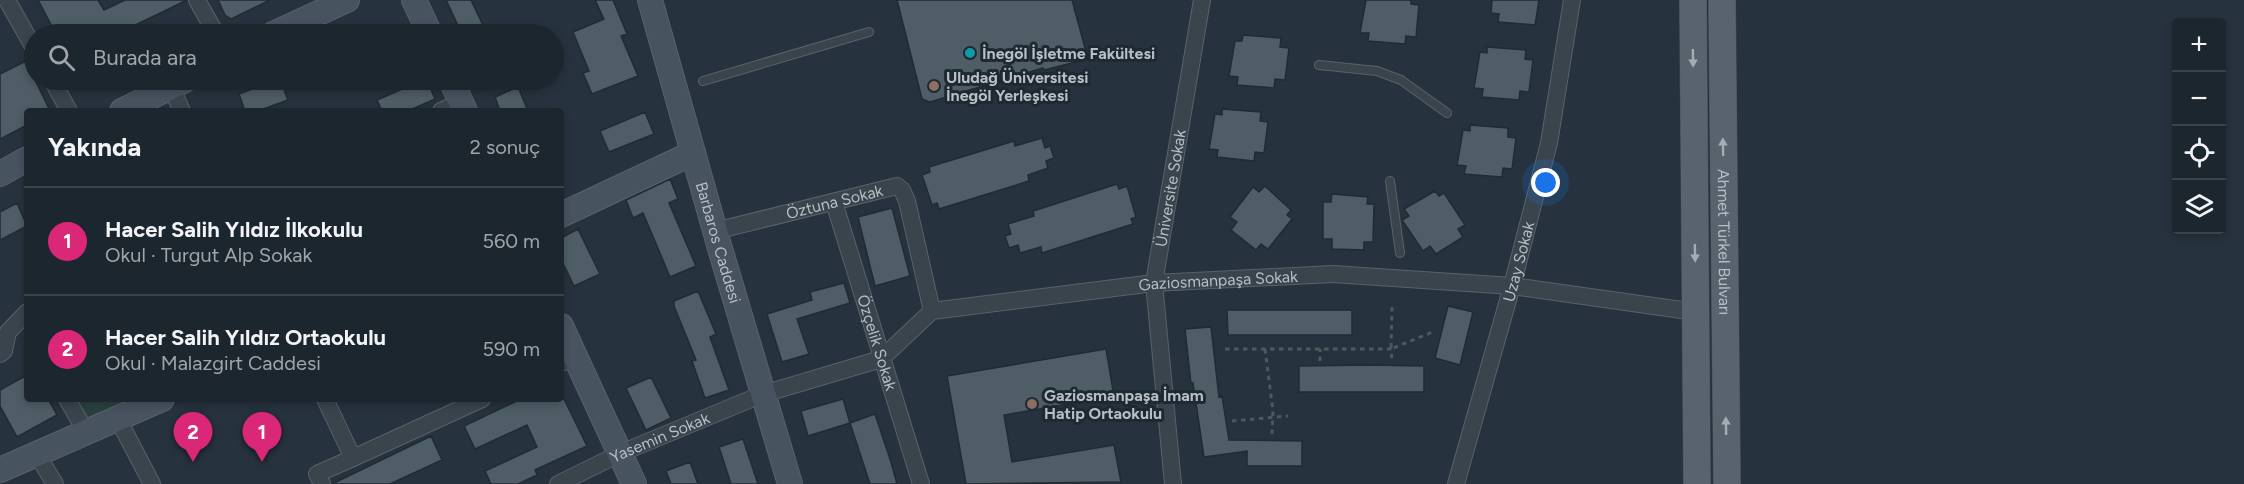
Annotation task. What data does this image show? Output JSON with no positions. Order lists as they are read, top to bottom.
{
  "streets": {
    "main road": ["Barbaros Caddesi", "Ahmet Türkel Bulvarı"],
    "street": [
      "Üniversite Sokak",
      "Öztuna Sokak",
      "Uzay Sokak",
      "Gaziosmanpaşa Sokak",
      "Özçelik Sokak",
      "Yasemin Sokak"
    ]
  },
  "crossings": [
    ["Üniversite Sokak", "Gaziosmanpaşa Sokak"],
    ["Öztuna Sokak", "Barbaros Caddesi"],
    ["Öztuna Sokak", "Gaziosmanpaşa Sokak"],
    ["Öztuna Sokak", "Özçelik Sokak"],
    ["Barbaros Caddesi", "Yasemin Sokak"],
    ["Ahmet Türkel Bulvarı", "Gaziosmanpaşa Sokak"],
    ["Uzay Sokak", "Gaziosmanpaşa Sokak"]
  ],
  "places": ["İnegöl İşletme Fakültesi", "Uludağ Üniversitesi İnegöl Yerleşkesi", "Gaziosmanpaşa İmam Hatip Ortaokulu"],
  "page": {
    "map_buttons": ["+", "−"],
    "search": "Burada ara",
    "heading": ["Yakında", "2 sonuç"],
    "list": [
      {
        "mark": "1",
        "name": "Hacer Salih Yıldız İlkokulu",
        "note": "Okul · Turgut Alp Sokak",
        "value": "560 m"
      },
      {
        "mark": "2",
        "name": "Hacer Salih Yıldız Ortaokulu",
        "note": "Okul · Malazgirt Caddesi",
        "value": "590 m"
      }
    ],
    "pins": ["1", "2"]
  }
}
